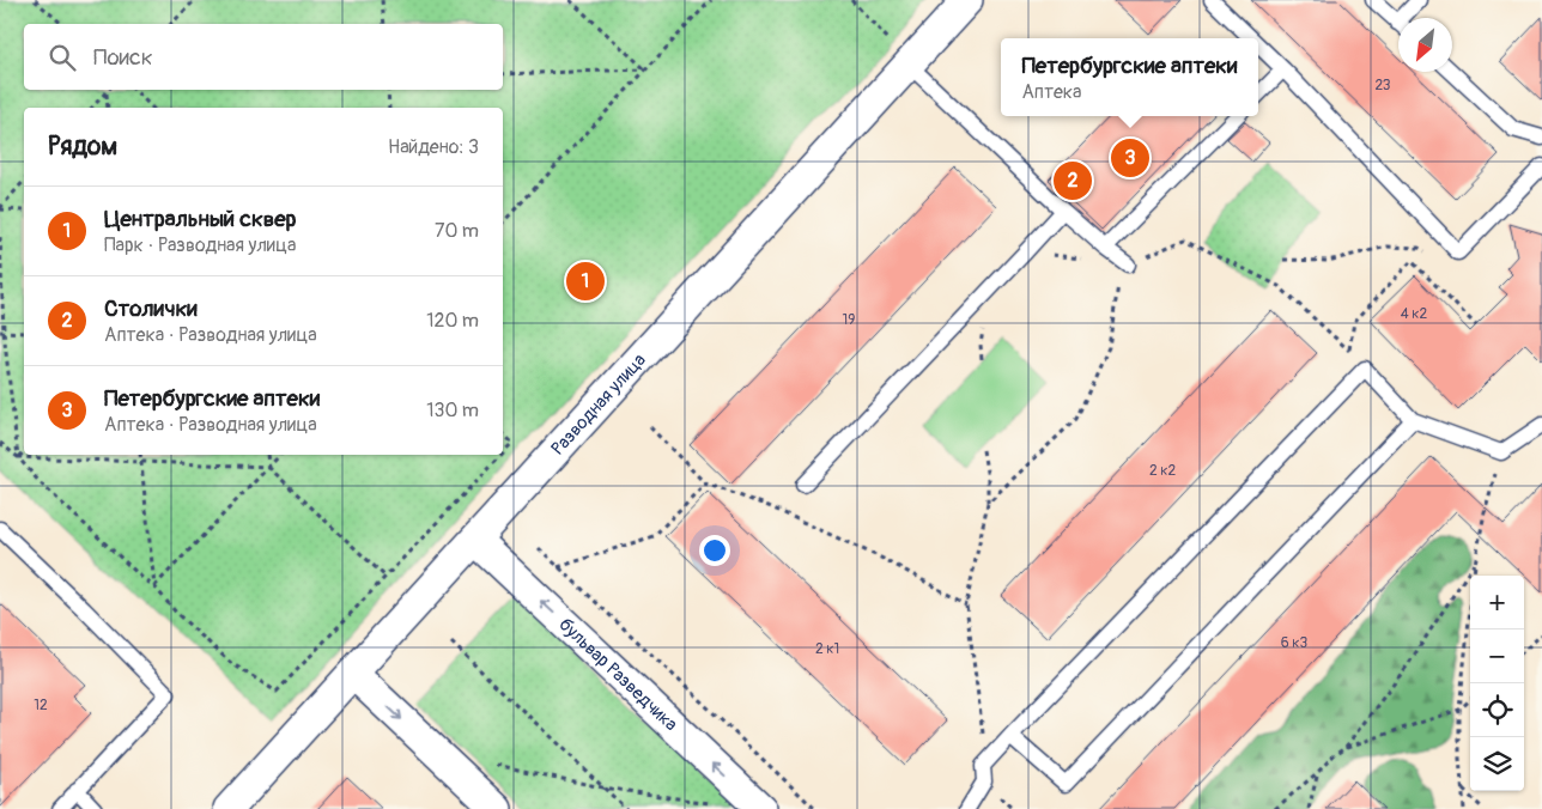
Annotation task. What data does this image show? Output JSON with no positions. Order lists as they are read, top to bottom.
{
  "streets": {
    "street": ["Разводная улица", "бульвар Разведчика"]
  },
  "crossings": [
    ["Разводная улица", "бульвар Разведчика"]
  ],
  "house_numbers": [
    "23",
    "4 к2",
    "19",
    "2 к2",
    "6 к3",
    "2 к1",
    "12"
  ],
  "north": "bottom left",
  "page": {
    "search": "Поиск",
    "popup": ["Петербургские аптеки", "Аптека"],
    "heading": ["Рядом", "Найдено: 3"],
    "pins": ["3", "2", "1"],
    "list": [
      {
        "mark": "1",
        "name": "Центральный сквер",
        "note": "Парк · Разводная улица",
        "value": "70 m"
      },
      {
        "mark": "2",
        "name": "Столички",
        "note": "Аптека · Разводная улица",
        "value": "120 m"
      },
      {
        "mark": "3",
        "name": "Петербургские аптеки",
        "note": "Аптека · Разводная улица",
        "value": "130 m"
      }
    ],
    "map_buttons": ["+", "−"]
  }
}
